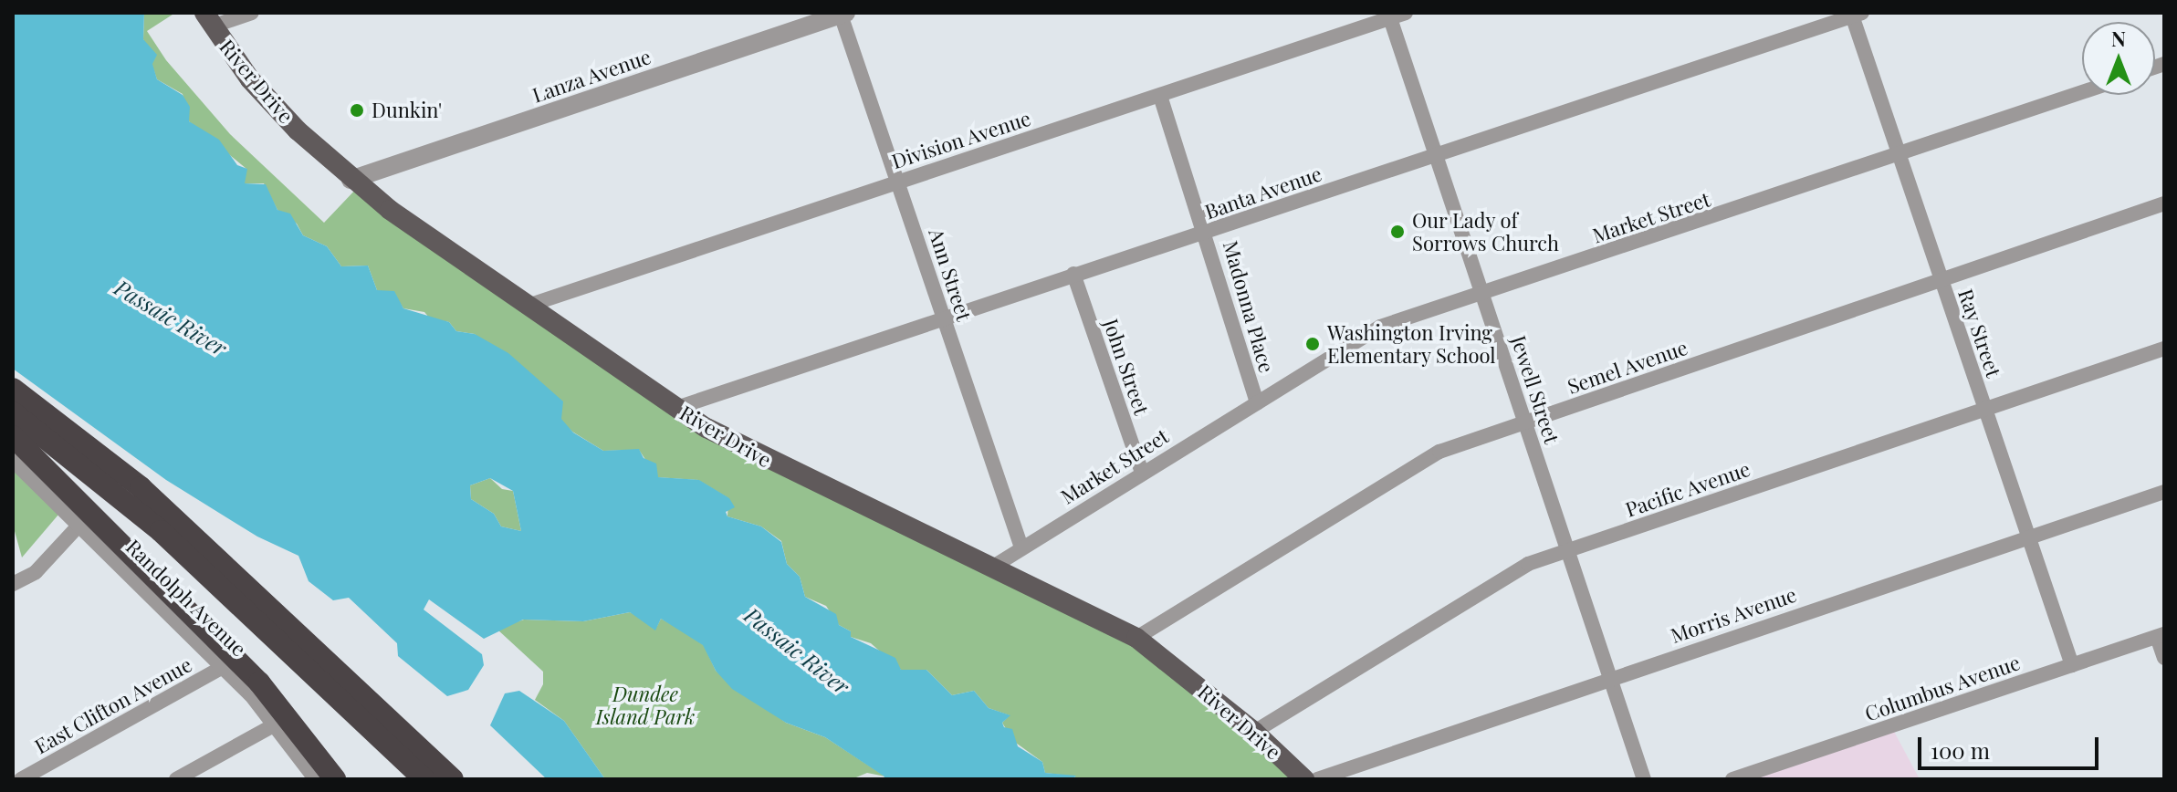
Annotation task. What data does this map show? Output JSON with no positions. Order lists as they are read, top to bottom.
{
  "streets": {
    "main road": ["River Drive"],
    "street": [
      "Lanza Avenue",
      "Division Avenue",
      "Banta Avenue",
      "Market Street",
      "Ann Street",
      "Madonna Place",
      "Ray Street",
      "John Street",
      "Semel Avenue",
      "Jewell Street",
      "Pacific Avenue",
      "Randolph Avenue",
      "Morris Avenue",
      "Columbus Avenue",
      "East Clifton Avenue"
    ]
  },
  "crossings": [
    ["Lanza Avenue", "River Drive"],
    ["Lanza Avenue", "Ann Street"],
    ["River Drive", "Division Avenue"],
    ["River Drive", "Banta Avenue"],
    ["River Drive", "Market Street"],
    ["River Drive", "Semel Avenue"],
    ["River Drive", "Pacific Avenue"],
    ["Division Avenue", "Ann Street"],
    ["Division Avenue", "Madonna Place"],
    ["Division Avenue", "Jewell Street"],
    ["Banta Avenue", "Ann Street"],
    ["Banta Avenue", "Madonna Place"],
    ["Banta Avenue", "Ray Street"],
    ["Banta Avenue", "John Street"],
    ["Banta Avenue", "Jewell Street"],
    ["Market Street", "Ann Street"],
    ["Market Street", "Madonna Place"],
    ["Market Street", "Ray Street"],
    ["Market Street", "John Street"],
    ["Market Street", "Jewell Street"],
    ["Ray Street", "Semel Avenue"],
    ["Ray Street", "Pacific Avenue"],
    ["Ray Street", "Morris Avenue"],
    ["Ray Street", "Columbus Avenue"],
    ["Semel Avenue", "Jewell Street"],
    ["Jewell Street", "Pacific Avenue"],
    ["Jewell Street", "Morris Avenue"],
    ["Randolph Avenue", "East Clifton Avenue"]
  ],
  "water": ["Passaic River"],
  "parks": ["Dundee Island Park"],
  "places": ["Dunkin'", "Our Lady of Sorrows Church", "Washington Irving Elementary School"],
  "scale_bar": "100 m",
  "north": "top"
}
